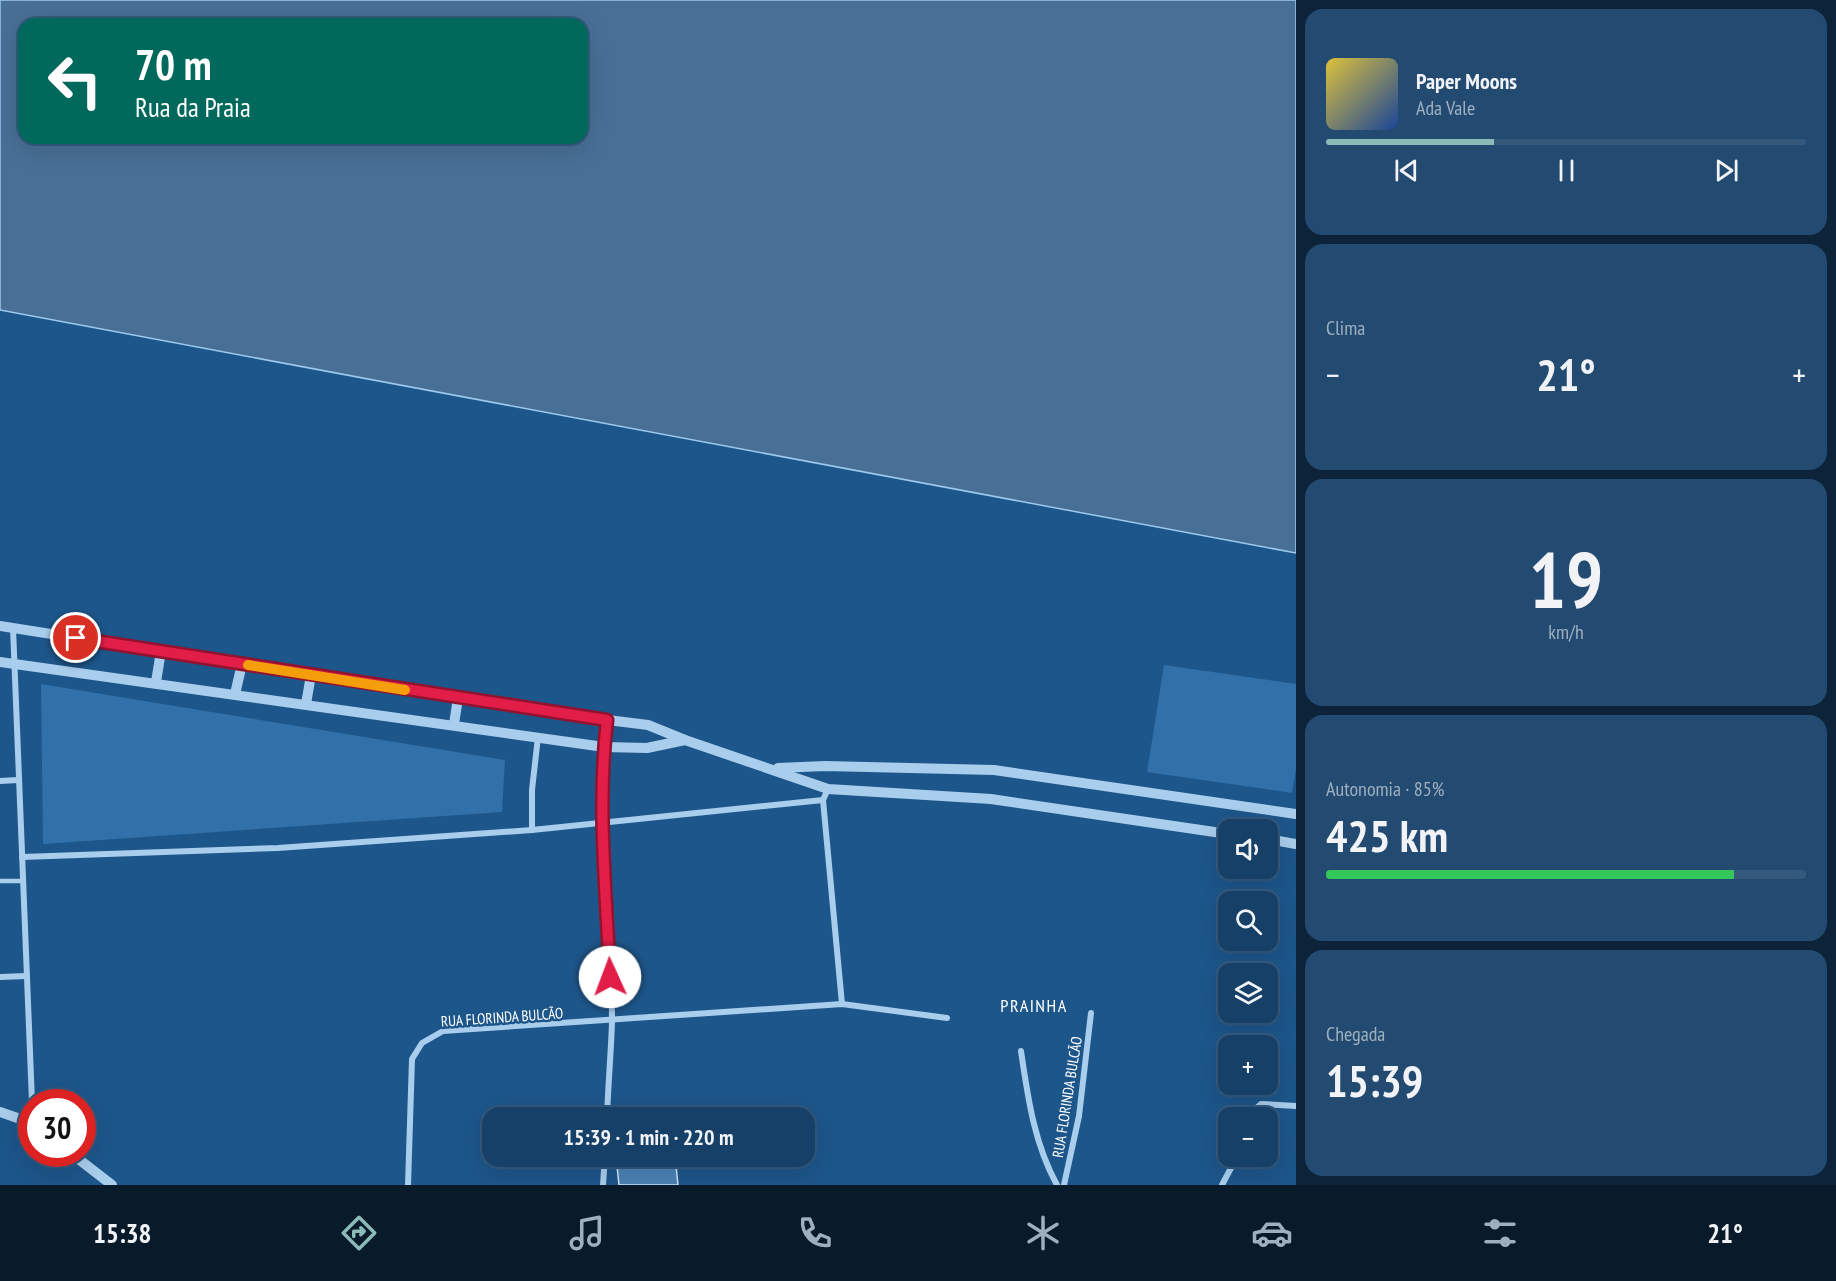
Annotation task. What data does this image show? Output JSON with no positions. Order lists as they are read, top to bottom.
{
  "streets": {
    "street": ["RUA FLORINDA BULCÃO"]
  },
  "districts": ["PRAINHA"],
  "page": {
    "turn": ["70 m", "Rua da Praia"],
    "song": ["Paper Moons", "Ada Vale"],
    "tile": [
      "Clima",
      ["19", "km/h"],
      ["Autonomia · 85%", "425 km"],
      ["Chegada", "15:39"]
    ],
    "heat": ["−", "21°", "+"],
    "map_buttons": ["+", "−"],
    "limit": "30",
    "trip": "15:39 · 1 min · 220 m",
    "tabs": ["15:38", "21°"]
  }
}
